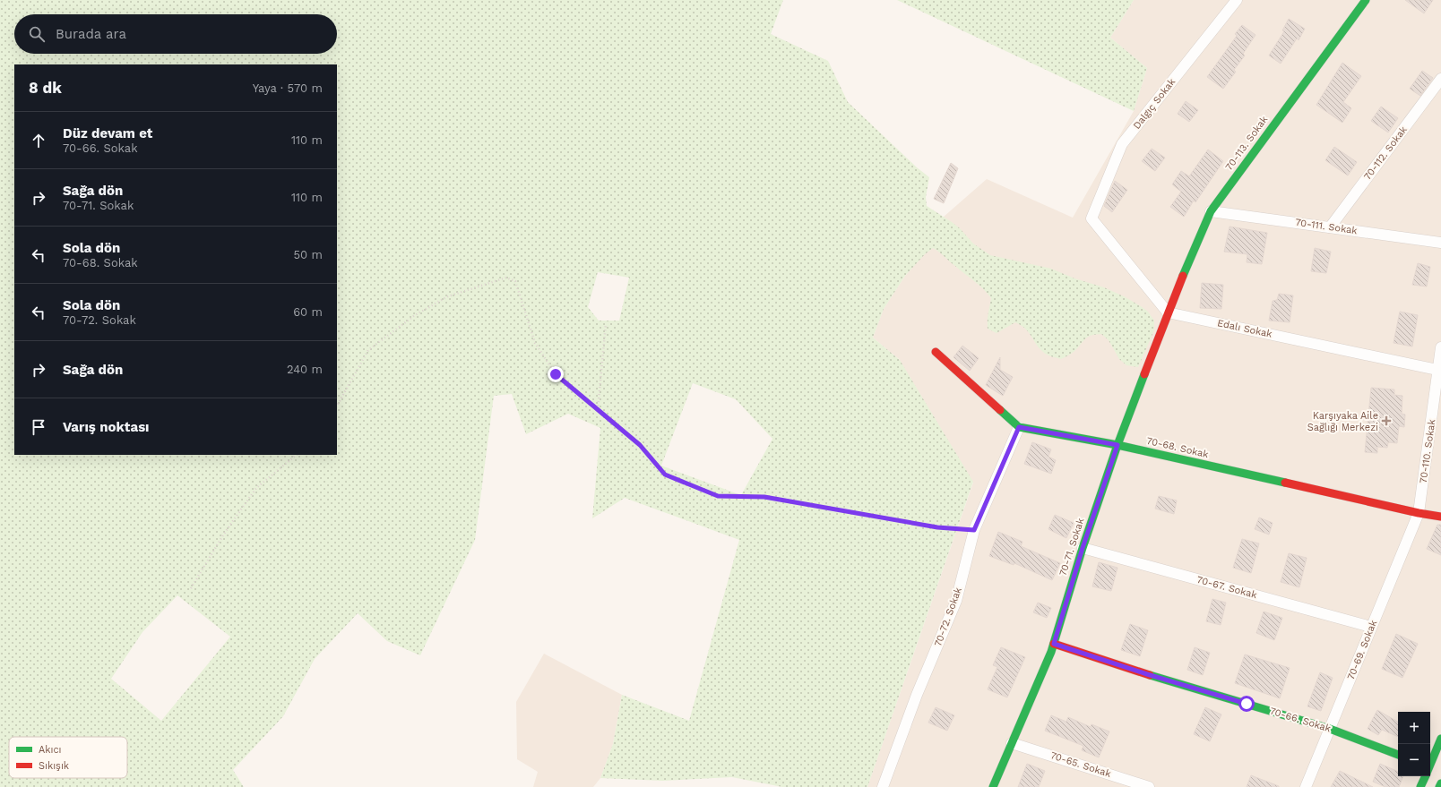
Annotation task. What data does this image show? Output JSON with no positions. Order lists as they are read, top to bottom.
{
  "streets": {
    "street": [
      "Dalgıç Sokak",
      "70-113. Sokak",
      "70-112. Sokak",
      "70-111. Sokak",
      "Edalı Sokak",
      "70-68. Sokak",
      "70-110. Sokak",
      "70-71. Sokak",
      "70-67. Sokak",
      "70-72. Sokak",
      "70-69. Sokak",
      "70-66. Sokak",
      "70-65. Sokak"
    ]
  },
  "crossings": [
    ["Dalgıç Sokak", "70-113. Sokak"],
    ["Dalgıç Sokak", "Edalı Sokak"],
    ["Dalgıç Sokak", "70-71. Sokak"],
    ["70-113. Sokak", "70-111. Sokak"],
    ["70-113. Sokak", "Edalı Sokak"],
    ["70-113. Sokak", "70-71. Sokak"],
    ["70-112. Sokak", "70-111. Sokak"],
    ["Edalı Sokak", "70-110. Sokak"],
    ["Edalı Sokak", "70-71. Sokak"],
    ["70-68. Sokak", "70-110. Sokak"],
    ["70-68. Sokak", "70-71. Sokak"],
    ["70-68. Sokak", "70-72. Sokak"],
    ["70-68. Sokak", "70-69. Sokak"],
    ["70-110. Sokak", "70-69. Sokak"],
    ["70-71. Sokak", "70-67. Sokak"],
    ["70-71. Sokak", "70-66. Sokak"],
    ["70-71. Sokak", "70-65. Sokak"],
    ["70-67. Sokak", "70-69. Sokak"],
    ["70-69. Sokak", "70-66. Sokak"]
  ],
  "places": {
    "health": ["Karşıyaka Aile Sağlığı Merkezi"]
  },
  "legend": ["Akıcı", "Sıkışık"],
  "page": {
    "search": "Burada ara",
    "heading": ["8 dk", "Yaya · 570 m"],
    "list": [
      ["Düz devam et", "70-66. Sokak", "110 m"],
      ["Sağa dön", "70-71. Sokak", "110 m"],
      ["Sola dön", "70-68. Sokak", "50 m"],
      ["Sola dön", "70-72. Sokak", "60 m"],
      ["Sağa dön", "240 m"],
      "Varış noktası"
    ],
    "map_buttons": ["+", "−"]
  }
}
